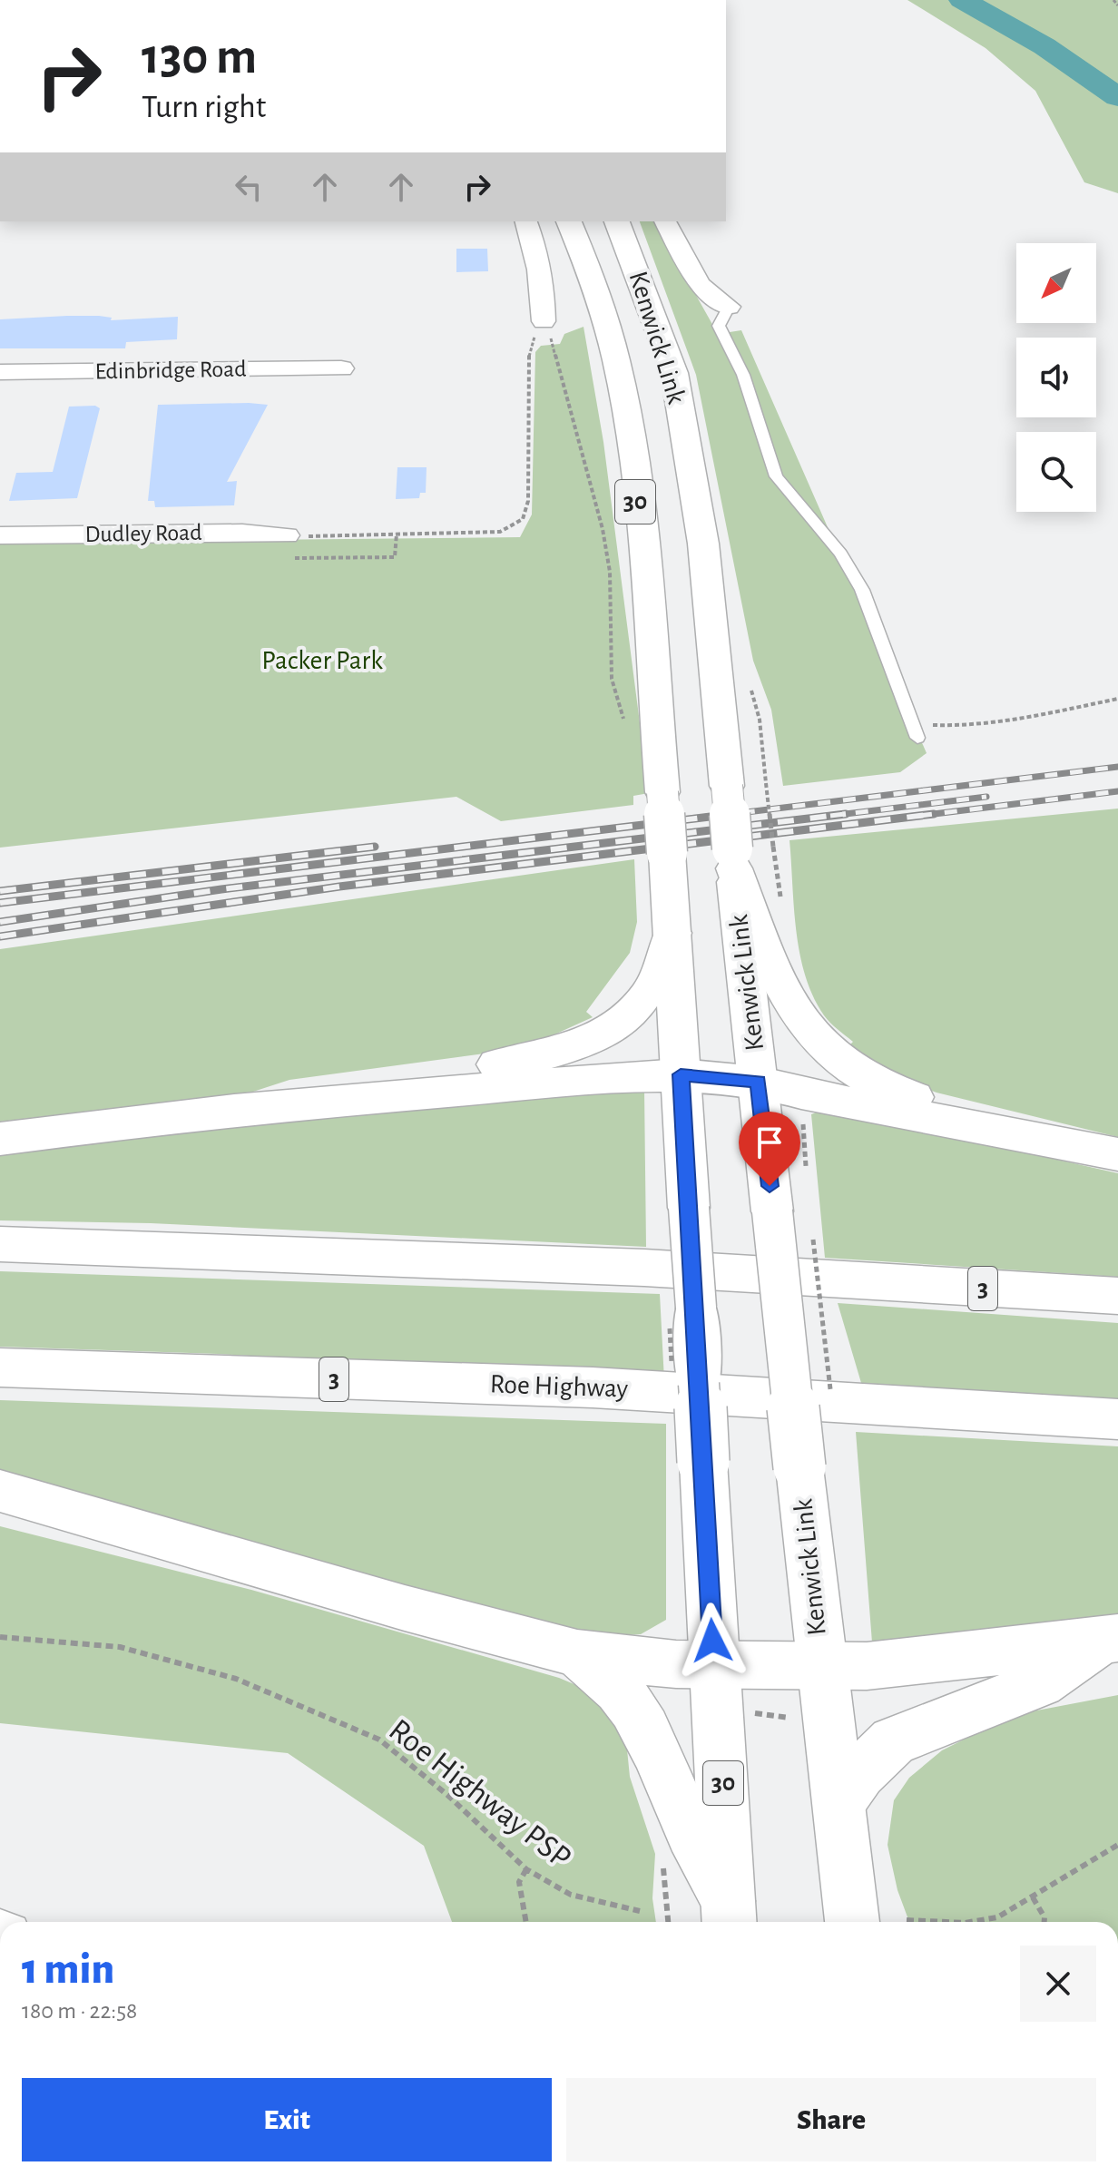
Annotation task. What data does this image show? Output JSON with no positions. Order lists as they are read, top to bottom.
{
  "streets": {
    "highway": [
      "Kenwick Link",
      "30",
      "3",
      "Roe Highway"
    ],
    "street": ["Edinbridge Road", "Dudley Road"],
    "path": ["Roe Highway PSP"]
  },
  "parks": ["Packer Park"],
  "north": "bottom left",
  "page": {
    "turn": ["130 m", "Turn right"],
    "heading": ["1 min", "180 m · 22:58"],
    "buttons": ["Exit", "Share"]
  }
}
